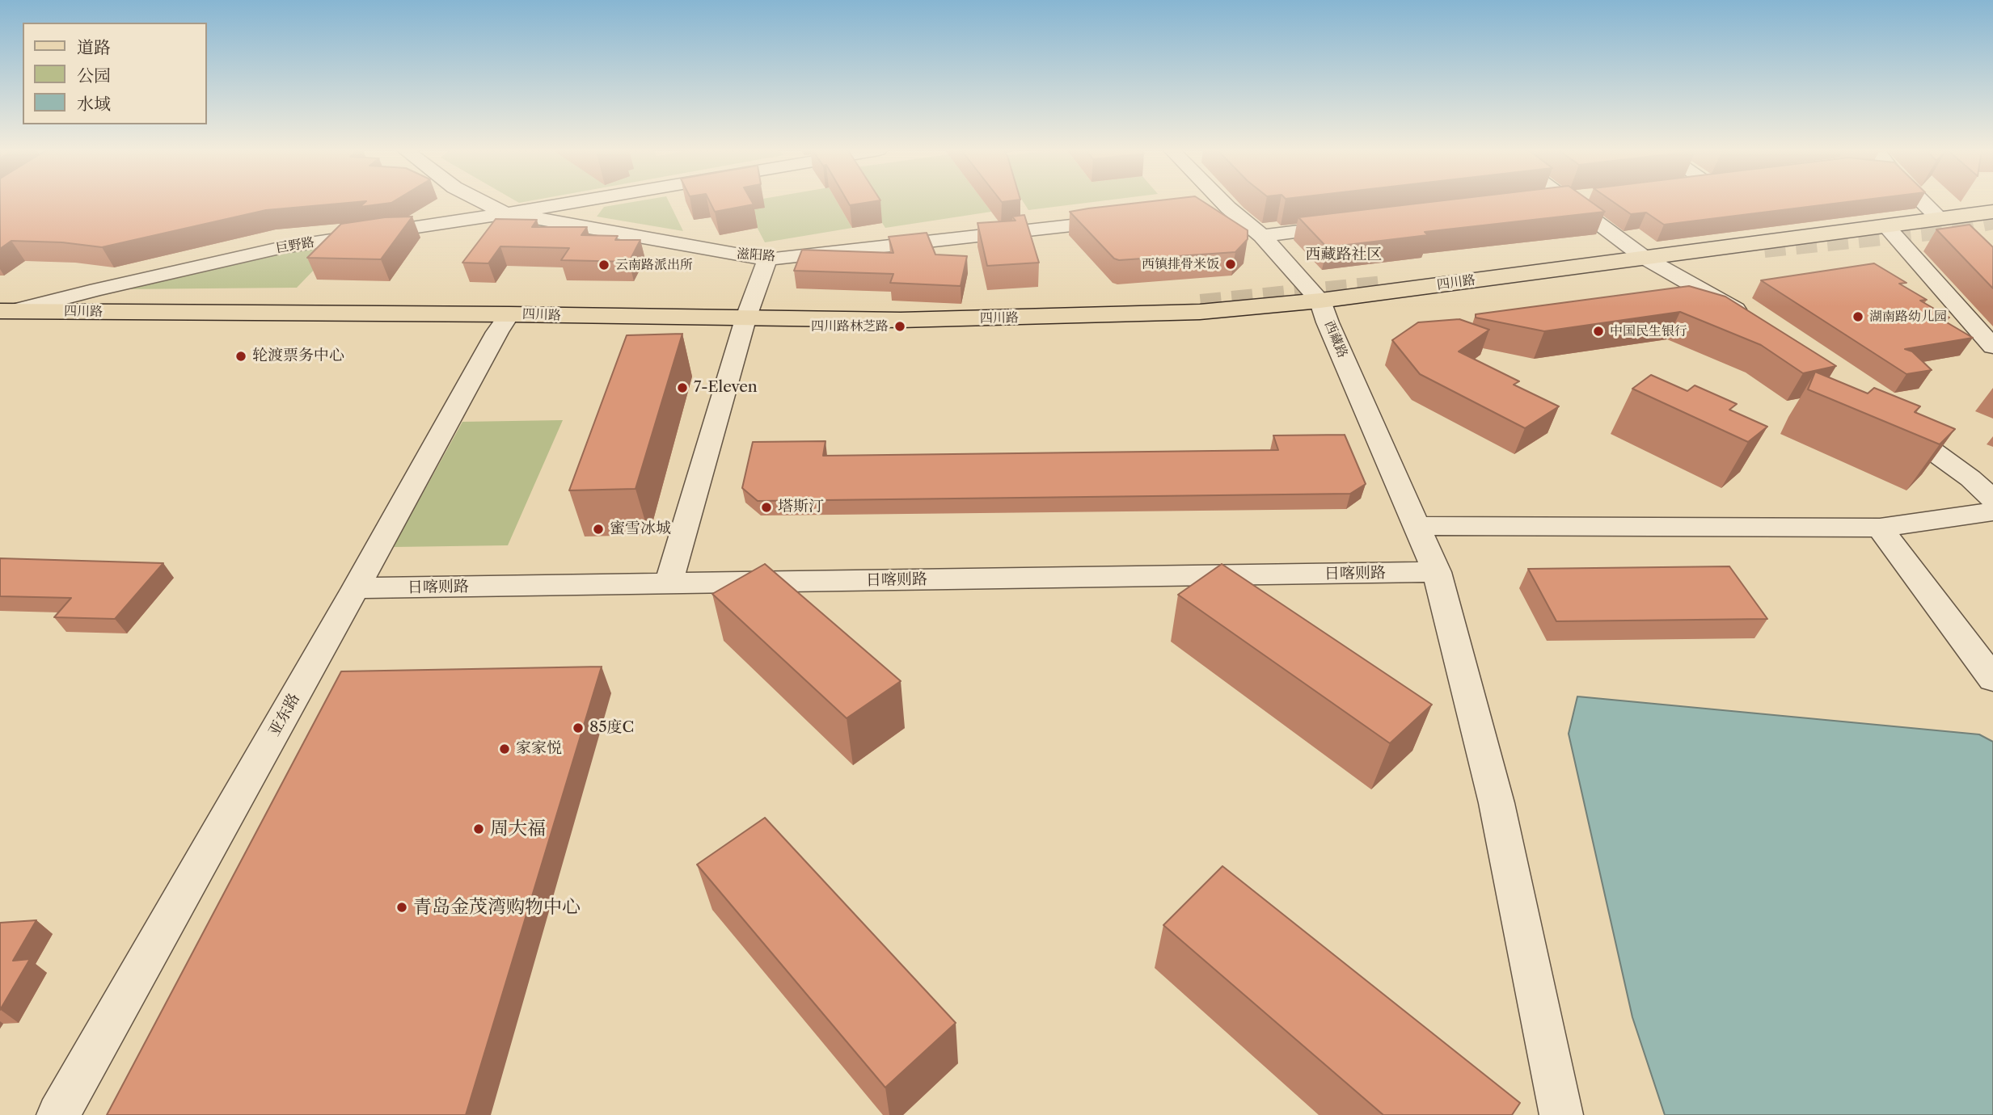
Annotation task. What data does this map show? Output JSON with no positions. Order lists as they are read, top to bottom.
{
  "streets": {
    "main road": ["四川路"],
    "street": [
      "巨野路",
      "滋阳路",
      "西藏路",
      "日喀则路",
      "亚东路"
    ]
  },
  "crossings": [
    ["巨野路", "滋阳路"],
    ["巨野路", "四川路"],
    ["四川路", "西藏路"],
    ["四川路", "亚东路"],
    ["西藏路", "日喀则路"],
    ["日喀则路", "亚东路"]
  ],
  "districts": ["西藏路社区"],
  "places": [
    "西镇排骨米饭",
    "云南路派出所",
    "湖南路幼儿园",
    "四川路林芝路",
    "中国民生银行",
    "轮渡票务中心",
    "7-Eleven",
    "塔斯汀",
    "蜜雪冰城",
    "85度C",
    "家家悦",
    "周大福",
    "青岛金茂湾购物中心"
  ],
  "legend": ["道路", "公园", "水域"]
}
